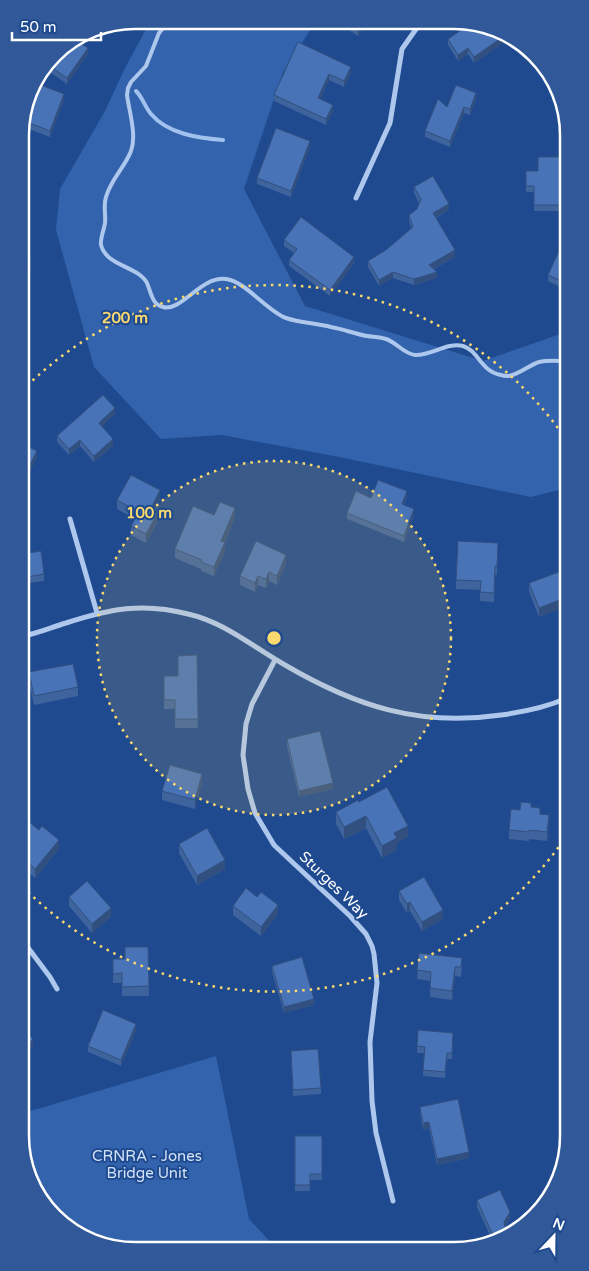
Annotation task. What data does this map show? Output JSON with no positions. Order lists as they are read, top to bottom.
{
  "streets": {
    "street": ["Sturges Way"]
  },
  "parks": ["CRNRA - Jones Bridge Unit"],
  "scale_bar": "50 m",
  "north": "top",
  "rings": ["200 m", "100 m"]
}
